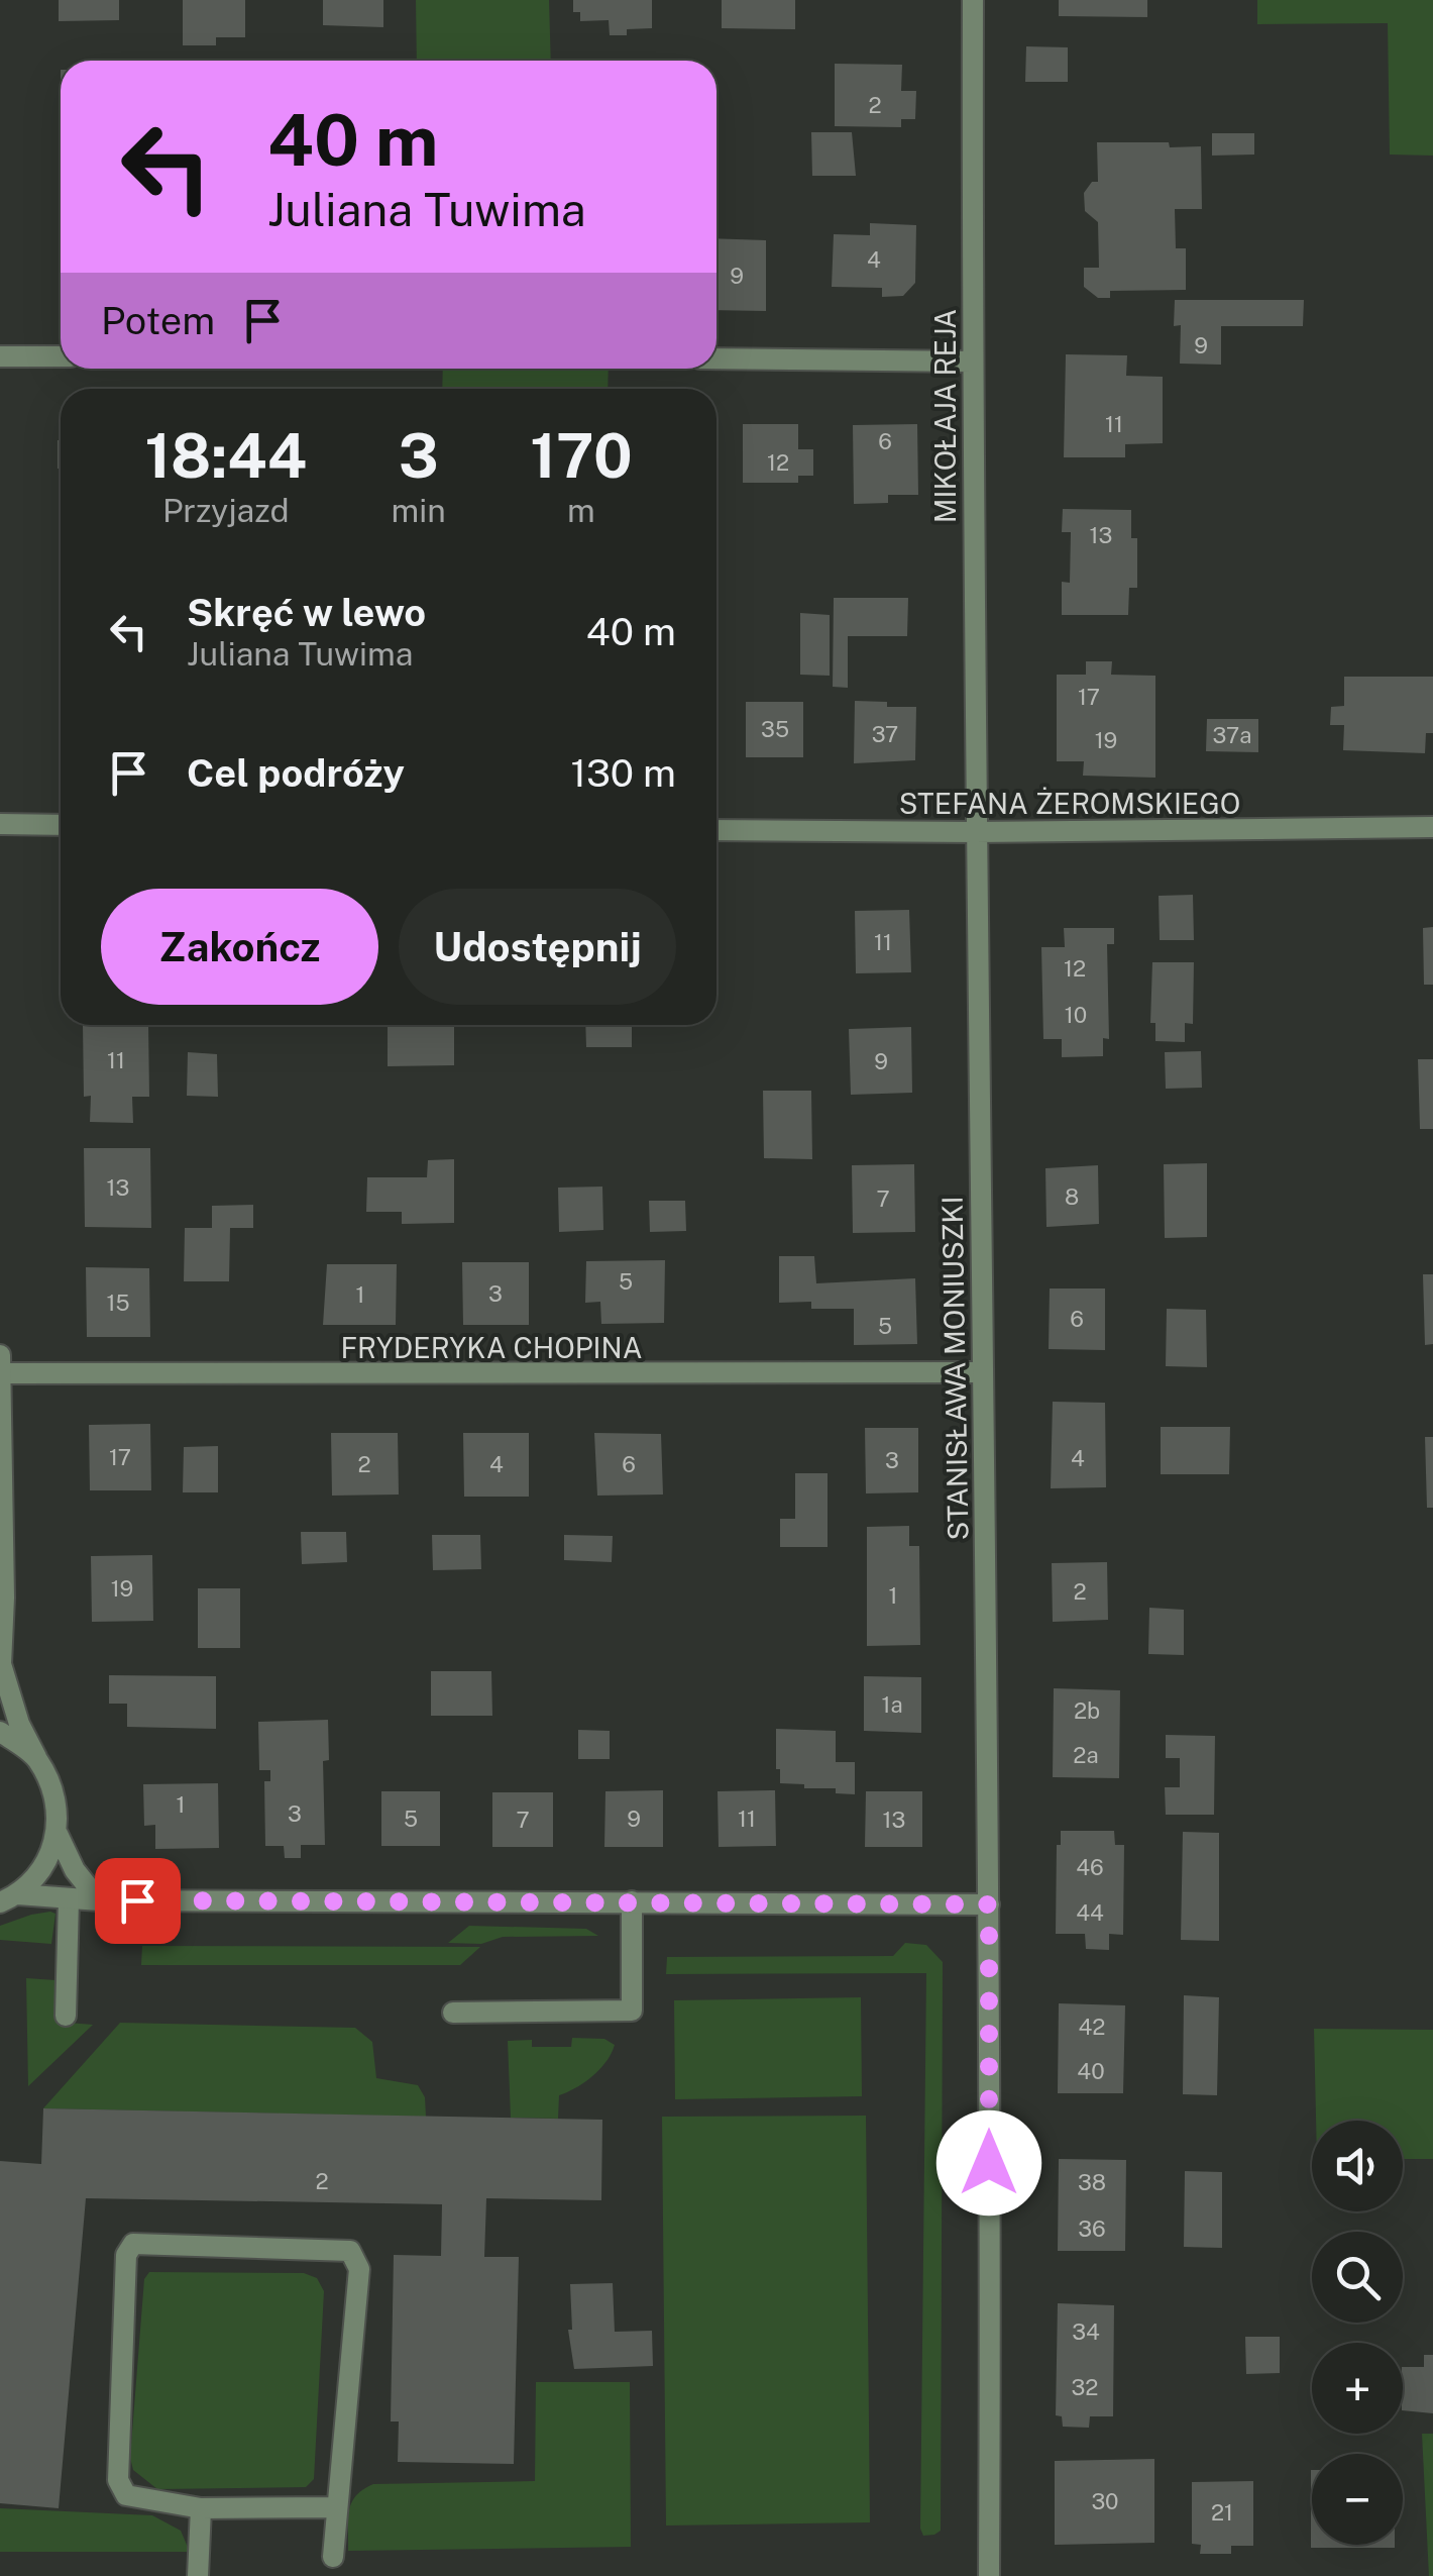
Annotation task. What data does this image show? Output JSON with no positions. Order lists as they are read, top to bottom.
{
  "streets": {
    "street": [
      "MIKOŁAJA REJA",
      "STEFANA ŻEROMSKIEGO",
      "FRYDERYKA CHOPINA",
      "STANISŁAWA MONIUSZKI"
    ]
  },
  "crossings": [
    ["MIKOŁAJA REJA", "STEFANA ŻEROMSKIEGO"],
    ["MIKOŁAJA REJA", "STANISŁAWA MONIUSZKI"],
    ["STEFANA ŻEROMSKIEGO", "STANISŁAWA MONIUSZKI"],
    ["FRYDERYKA CHOPINA", "STANISŁAWA MONIUSZKI"]
  ],
  "house_numbers": [
    "2",
    "4",
    "9",
    "9",
    "11",
    "6",
    "12",
    "13",
    "17",
    "35",
    "37",
    "37a",
    "19",
    "11",
    "12",
    "10",
    "11",
    "9",
    "13",
    "8",
    "7",
    "5",
    "3",
    "1",
    "15",
    "6",
    "5",
    "17",
    "4",
    "3",
    "2",
    "4",
    "6",
    "19",
    "2",
    "1",
    "1a",
    "2b",
    "2a",
    "1",
    "3",
    "5",
    "9",
    "11",
    "7",
    "13",
    "46",
    "44",
    "42",
    "40",
    "2",
    "38",
    "36",
    "34",
    "32",
    "30",
    "21"
  ],
  "page": {
    "turn": ["40 m", "Juliana Tuwima"],
    "then": "Potem",
    "eta": [
      "18:44",
      "Przyjazd",
      "3",
      "min",
      "170",
      "m"
    ],
    "list": [
      {
        "name": "Skręć w lewo",
        "note": "Juliana Tuwima",
        "value": "40 m"
      },
      {
        "name": "Cel podróży",
        "value": "130 m"
      }
    ],
    "buttons": ["Zakończ", "Udostępnij"],
    "map_buttons": ["+", "−"]
  }
}
